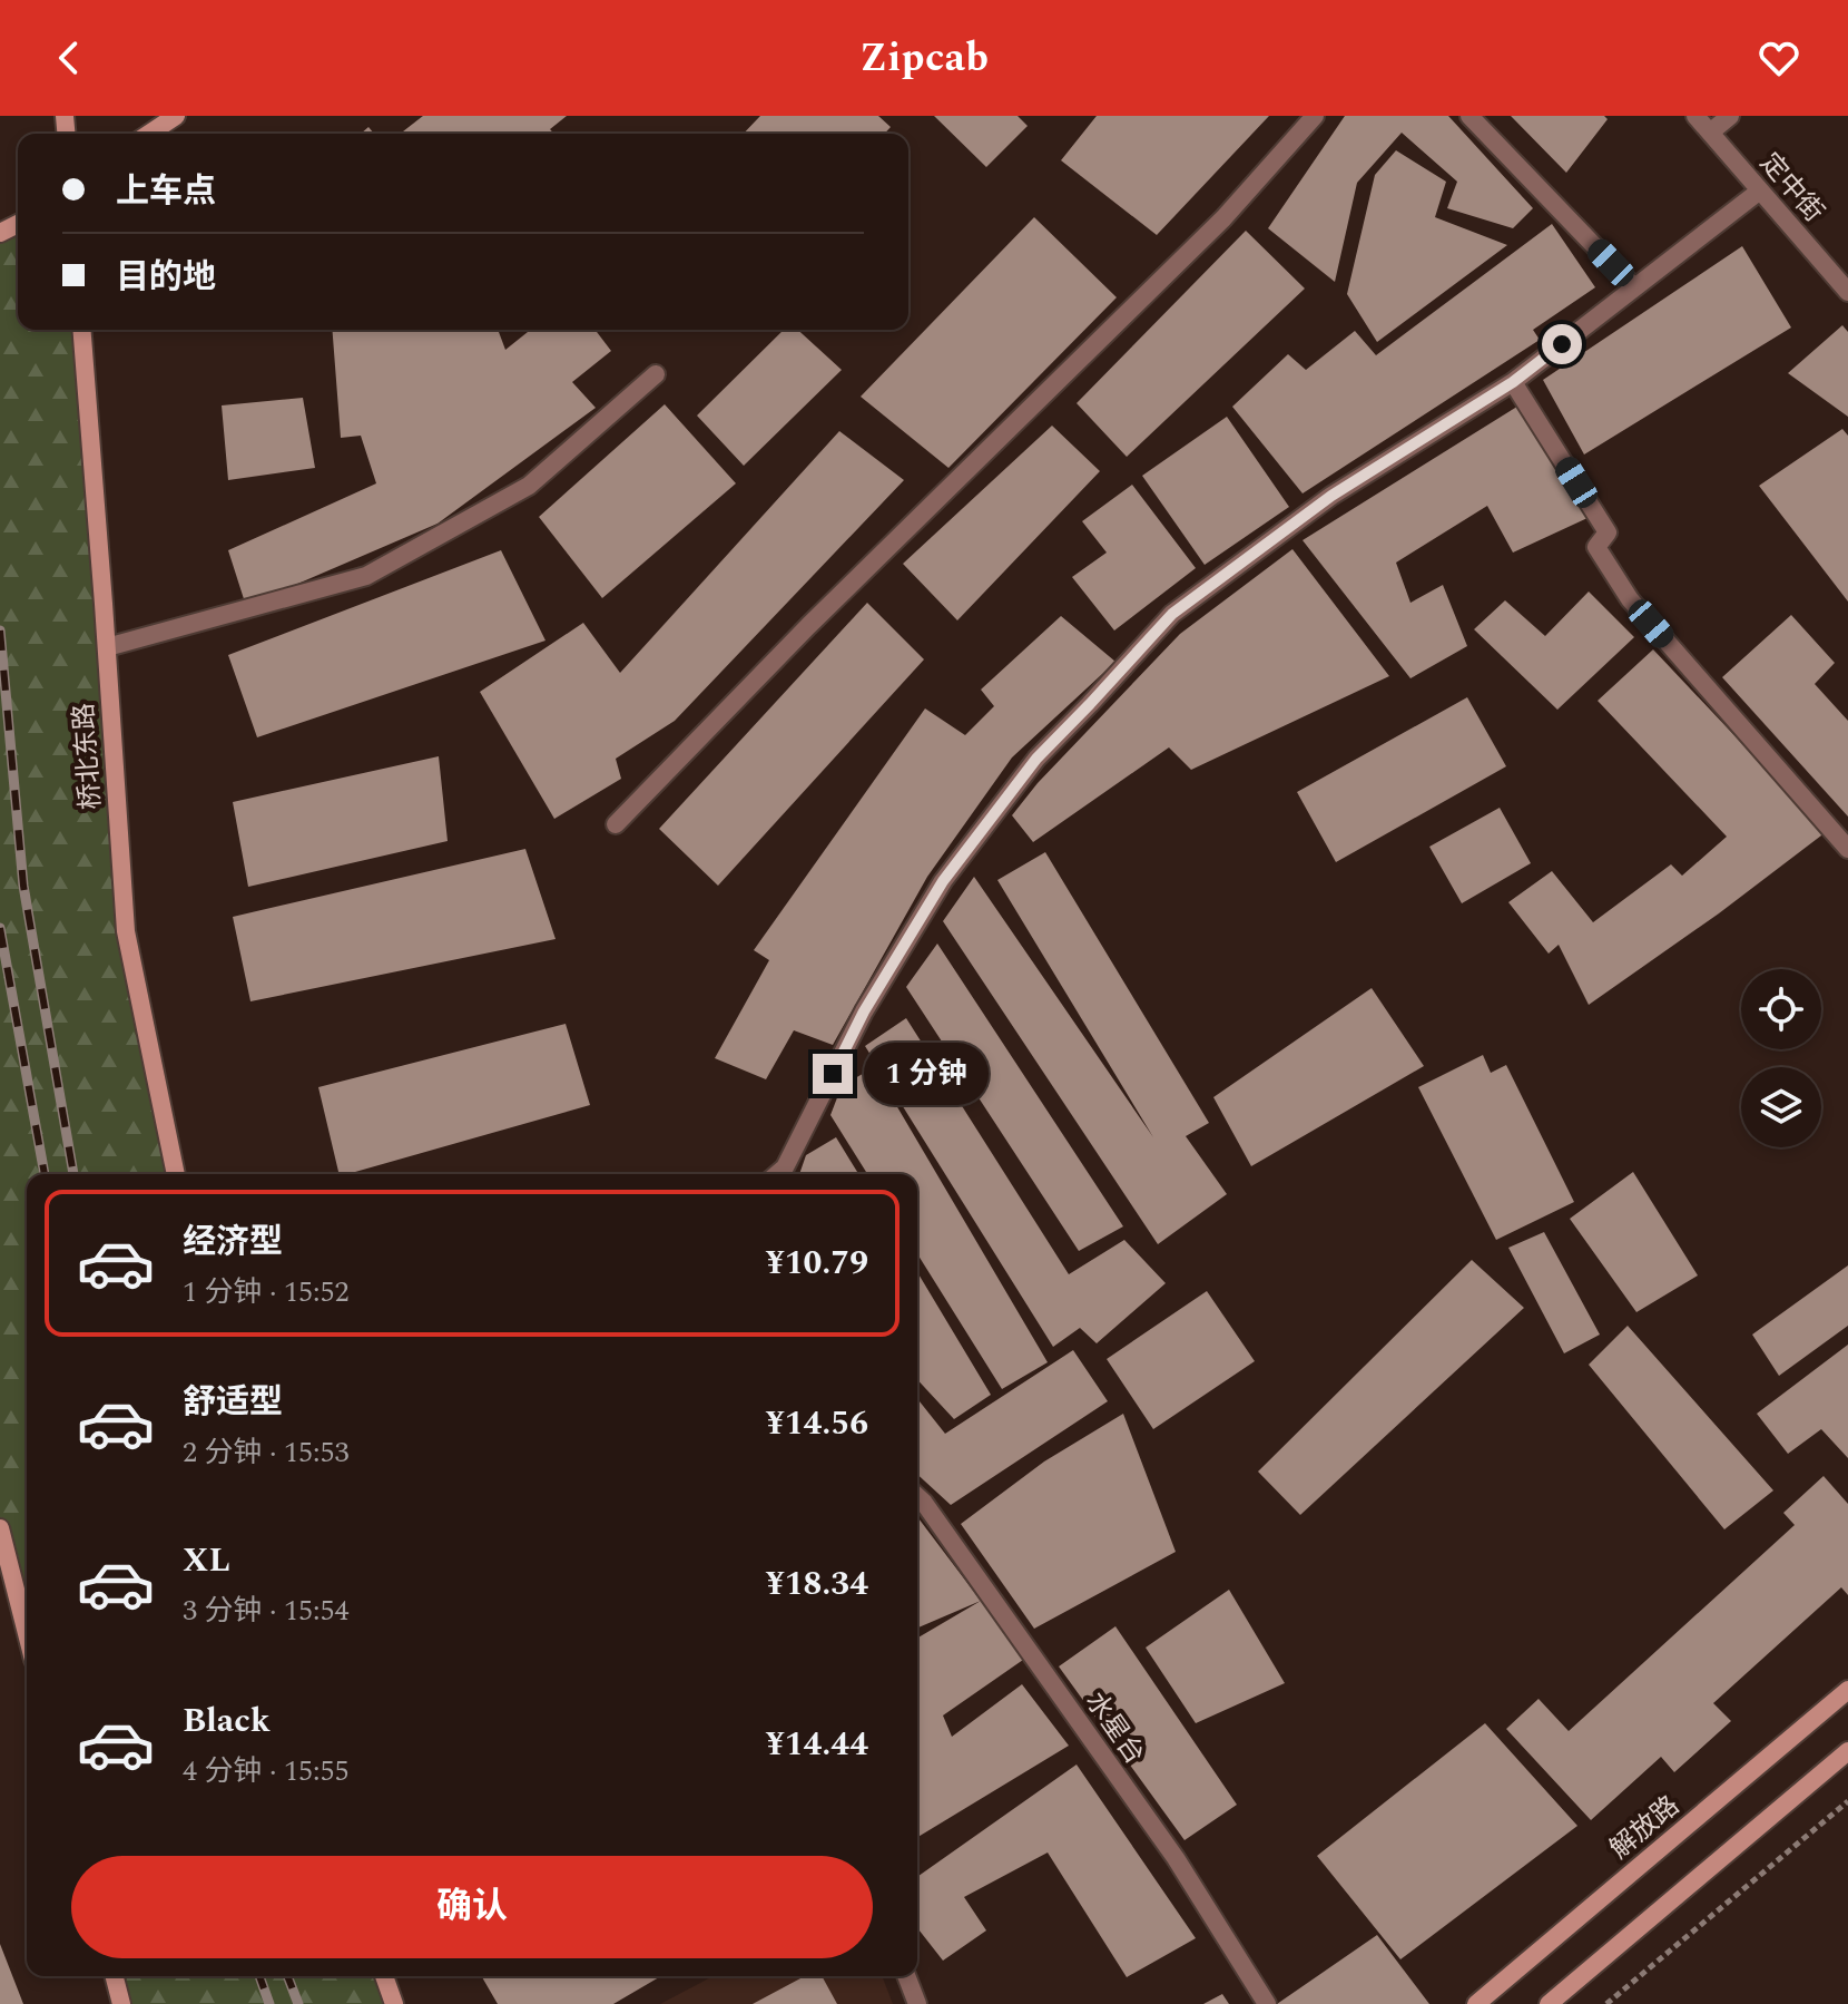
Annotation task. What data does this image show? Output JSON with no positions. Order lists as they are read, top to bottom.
{
  "streets": {
    "street": [
      "定中街",
      "桥北东路",
      "水星台",
      "解放路"
    ]
  },
  "page": {
    "header": "Zipcab",
    "banner": ["上车点", "目的地"],
    "bubble": "1 分钟",
    "list": [
      {
        "name": "经济型",
        "note": "1 分钟 · 15:52",
        "value": "¥10.79"
      },
      {
        "name": "舒适型",
        "note": "2 分钟 · 15:53",
        "value": "¥14.56"
      },
      {
        "name": "XL",
        "note": "3 分钟 · 15:54",
        "value": "¥18.34"
      },
      {
        "name": "Black",
        "note": "4 分钟 · 15:55",
        "value": "¥14.44"
      }
    ],
    "buttons": "确认"
  }
}
